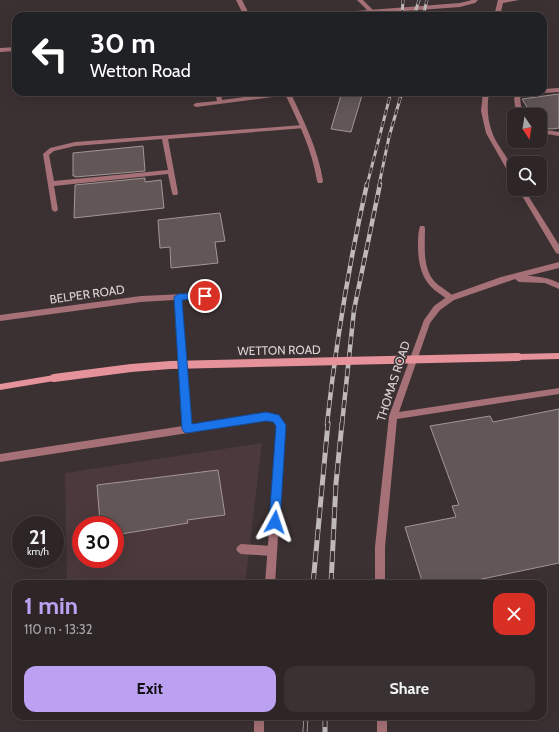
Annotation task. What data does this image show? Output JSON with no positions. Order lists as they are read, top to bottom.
{
  "streets": {
    "main road": ["WETTON ROAD"],
    "street": ["BELPER ROAD", "THOMAS ROAD"]
  },
  "north": "bottom",
  "page": {
    "turn": ["30 m", "Wetton Road"],
    "speed": "21 km/h",
    "limit": "30",
    "heading": ["1 min", "110 m · 13:32"],
    "buttons": ["Exit", "Share"]
  }
}
